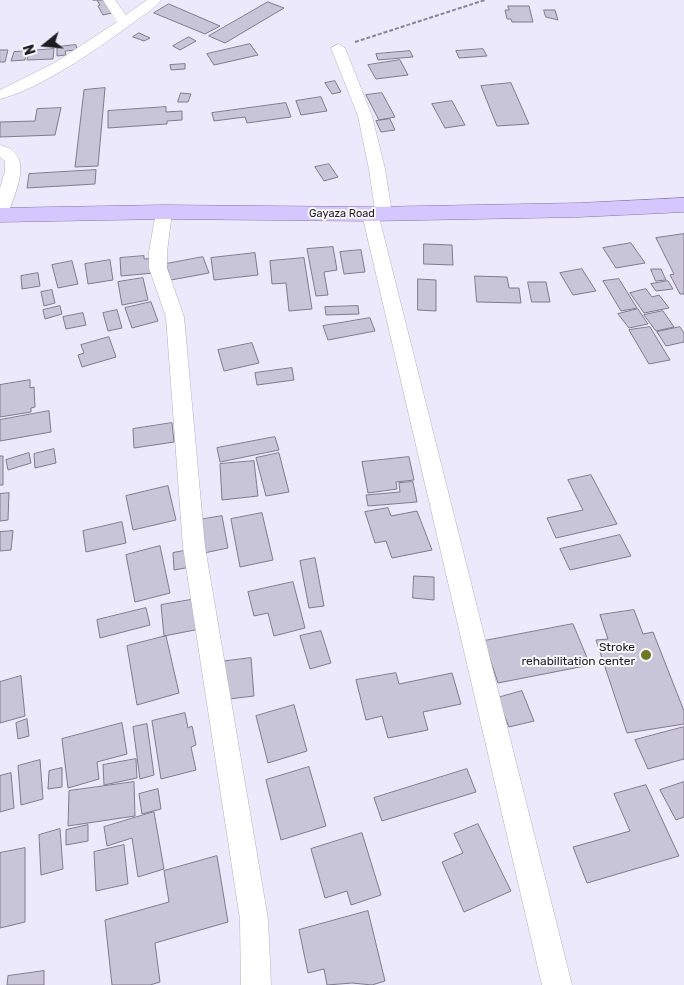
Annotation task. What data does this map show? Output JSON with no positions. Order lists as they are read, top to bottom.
{
  "streets": {
    "main road": ["Gayaza Road"]
  },
  "places": ["Stroke rehabilitation center"],
  "north": "left"
}
